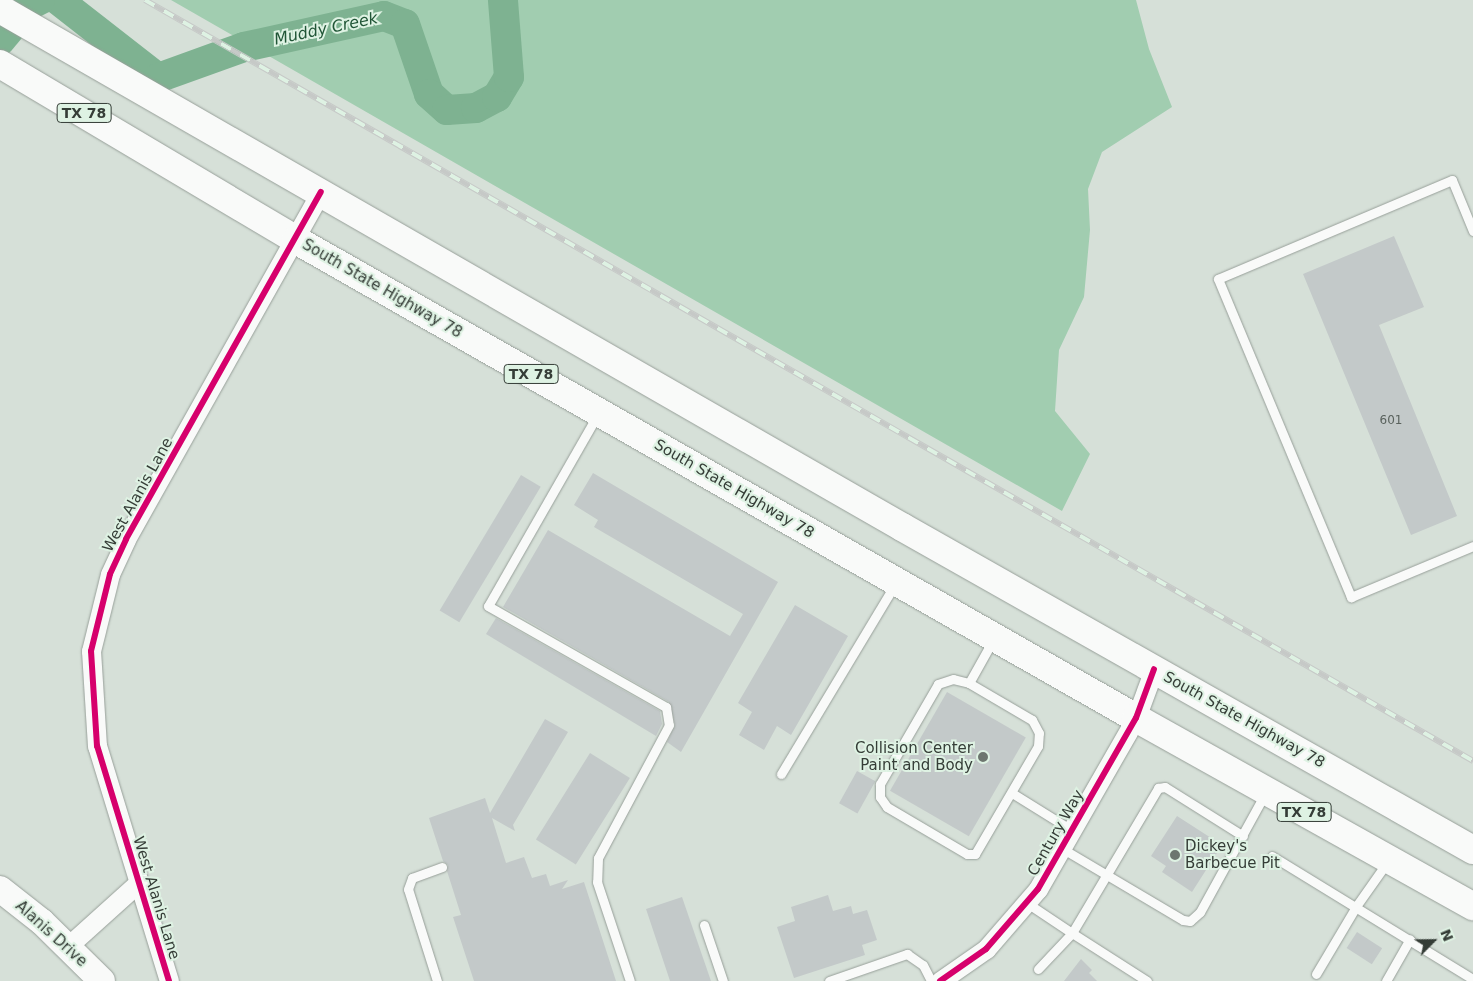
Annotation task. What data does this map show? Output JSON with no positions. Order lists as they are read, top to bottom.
{
  "streets": {
    "main road": ["TX 78", "South State Highway 78", "Alanis Drive"],
    "street": ["West Alanis Lane", "Century Way"]
  },
  "crossings": [
    ["South State Highway 78", "West Alanis Lane"],
    ["South State Highway 78", "Century Way"],
    ["West Alanis Lane", "Alanis Drive"]
  ],
  "water": ["Muddy Creek"],
  "places": ["Collision Center Paint and Body", "Dickey's Barbecue Pit"],
  "house_numbers": ["601"],
  "north": "top right"
}
